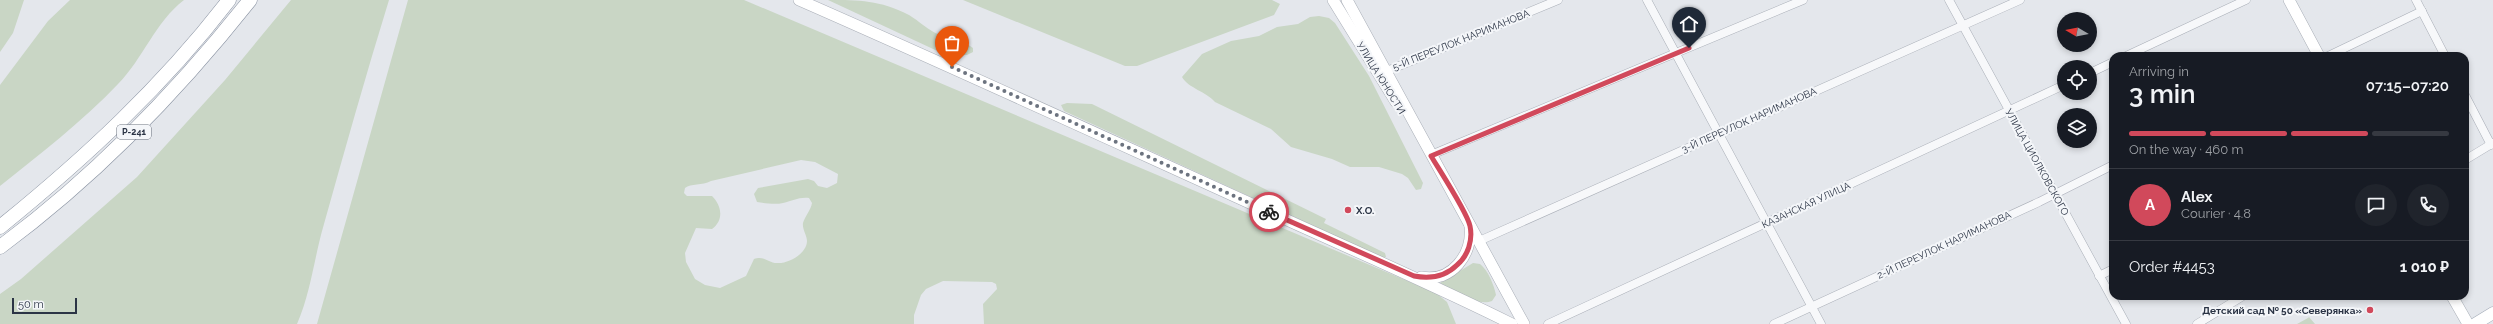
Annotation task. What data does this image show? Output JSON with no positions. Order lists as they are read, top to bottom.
{
  "streets": {
    "highway": ["Р-241"],
    "street": [
      "5-Й ПЕРЕУЛОК НАРИМАНОВА",
      "УЛИЦА ЮНОСТИ",
      "3-Й ПЕРЕУЛОК НАРИМАНОВА",
      "УЛИЦА ЦИОЛКОВСКОГО",
      "КАЗАНСКАЯ УЛИЦА",
      "2-Й ПЕРЕУЛОК НАРИМАНОВА"
    ]
  },
  "crossings": [
    ["5-Й ПЕРЕУЛОК НАРИМАНОВА", "УЛИЦА ЮНОСТИ"],
    ["УЛИЦА ЮНОСТИ", "3-Й ПЕРЕУЛОК НАРИМАНОВА"],
    ["3-Й ПЕРЕУЛОК НАРИМАНОВА", "УЛИЦА ЦИОЛКОВСКОГО"],
    ["УЛИЦА ЦИОЛКОВСКОГО", "КАЗАНСКАЯ УЛИЦА"],
    ["УЛИЦА ЦИОЛКОВСКОГО", "2-Й ПЕРЕУЛОК НАРИМАНОВА"]
  ],
  "places": ["Х.О.", "Детский сад № 50 «Северянка»"],
  "scale_bar": "50 m",
  "north": "left",
  "page": {
    "heading": ["3 min", "Arriving in", "07:15–07:20"],
    "panel": [
      "Alex",
      "Courier · 4.8",
      "Order #4453",
      "1 010 ₽"
    ],
    "bar": "On the way · 460 m",
    "round": "A",
    "scale": "50 m"
  }
}
